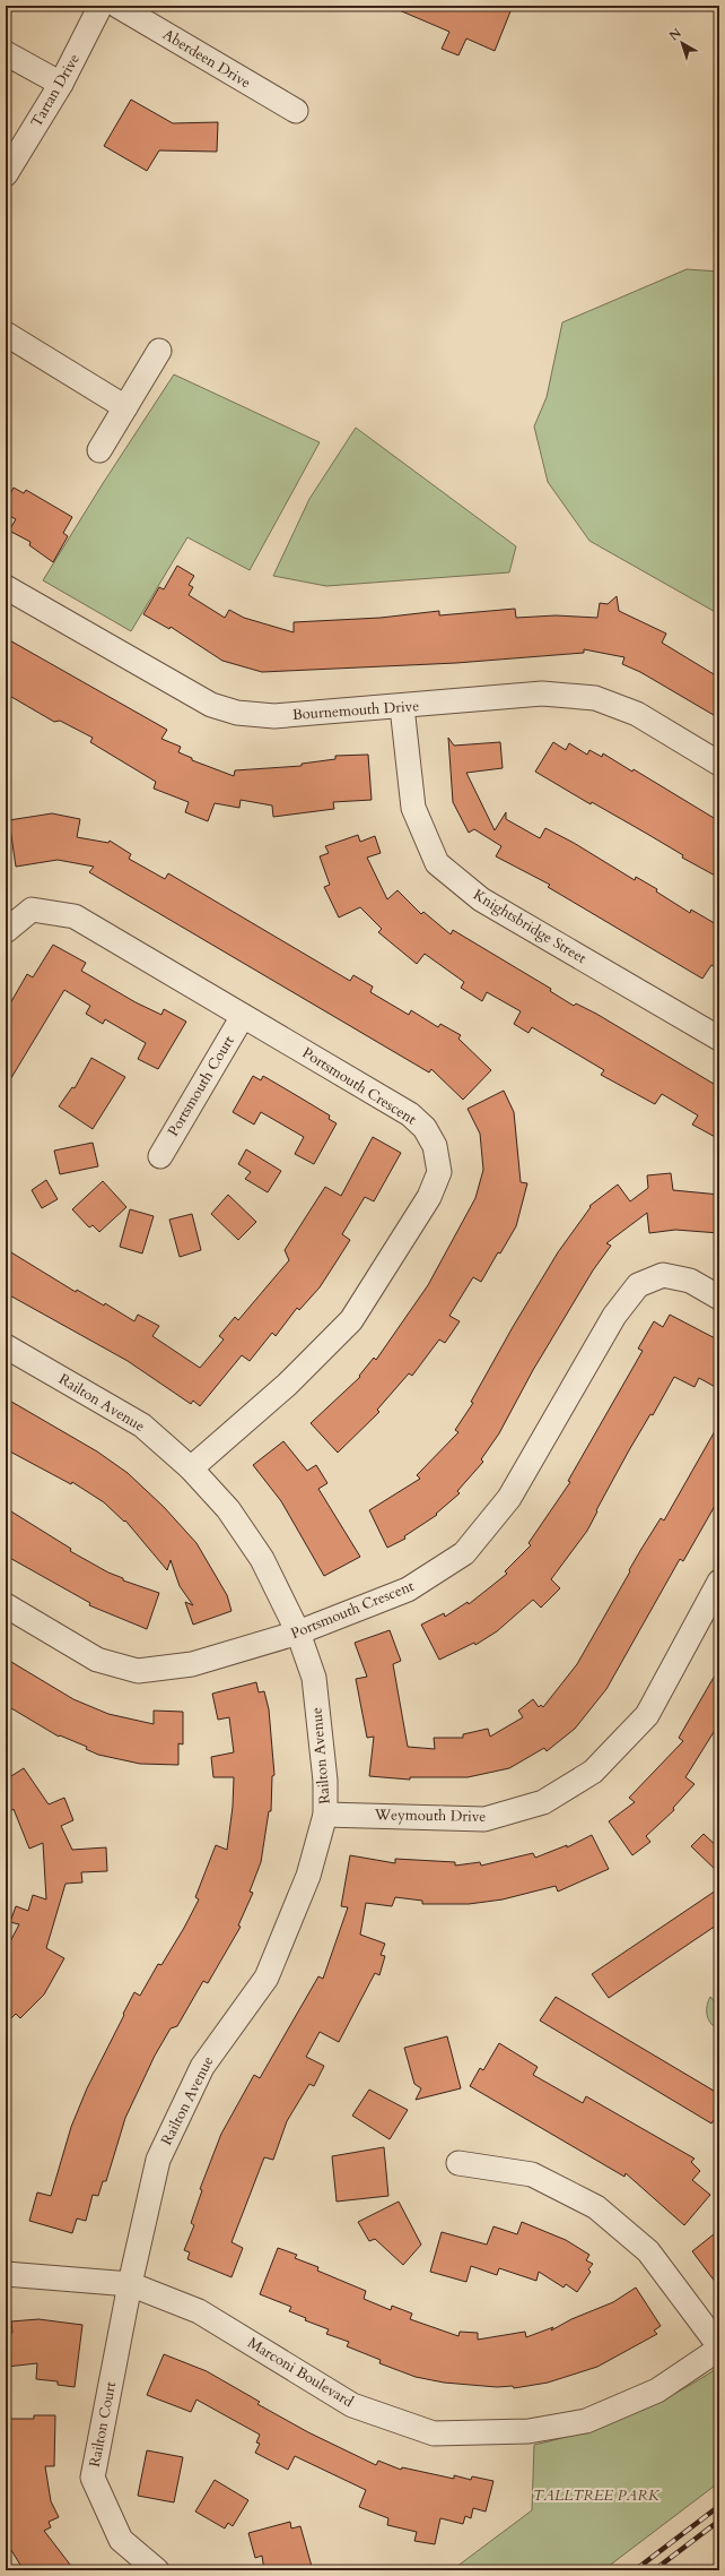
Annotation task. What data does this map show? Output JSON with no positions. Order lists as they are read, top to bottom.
{
  "streets": {
    "street": [
      "Aberdeen Drive",
      "Tartan Drive",
      "Bournemouth Drive",
      "Knightsbridge Street",
      "Portsmouth Court",
      "Portsmouth Crescent",
      "Railton Avenue",
      "Weymouth Drive",
      "Marconi Boulevard",
      "Railton Court"
    ]
  },
  "crossings": [
    ["Bournemouth Drive", "Knightsbridge Street"],
    ["Portsmouth Court", "Portsmouth Crescent"],
    ["Portsmouth Crescent", "Railton Avenue"],
    ["Railton Avenue", "Weymouth Drive"],
    ["Railton Avenue", "Marconi Boulevard"],
    ["Railton Avenue", "Railton Court"],
    ["Marconi Boulevard", "Railton Court"]
  ],
  "parks": ["TALLTREE PARK"],
  "north": "top left"
}
